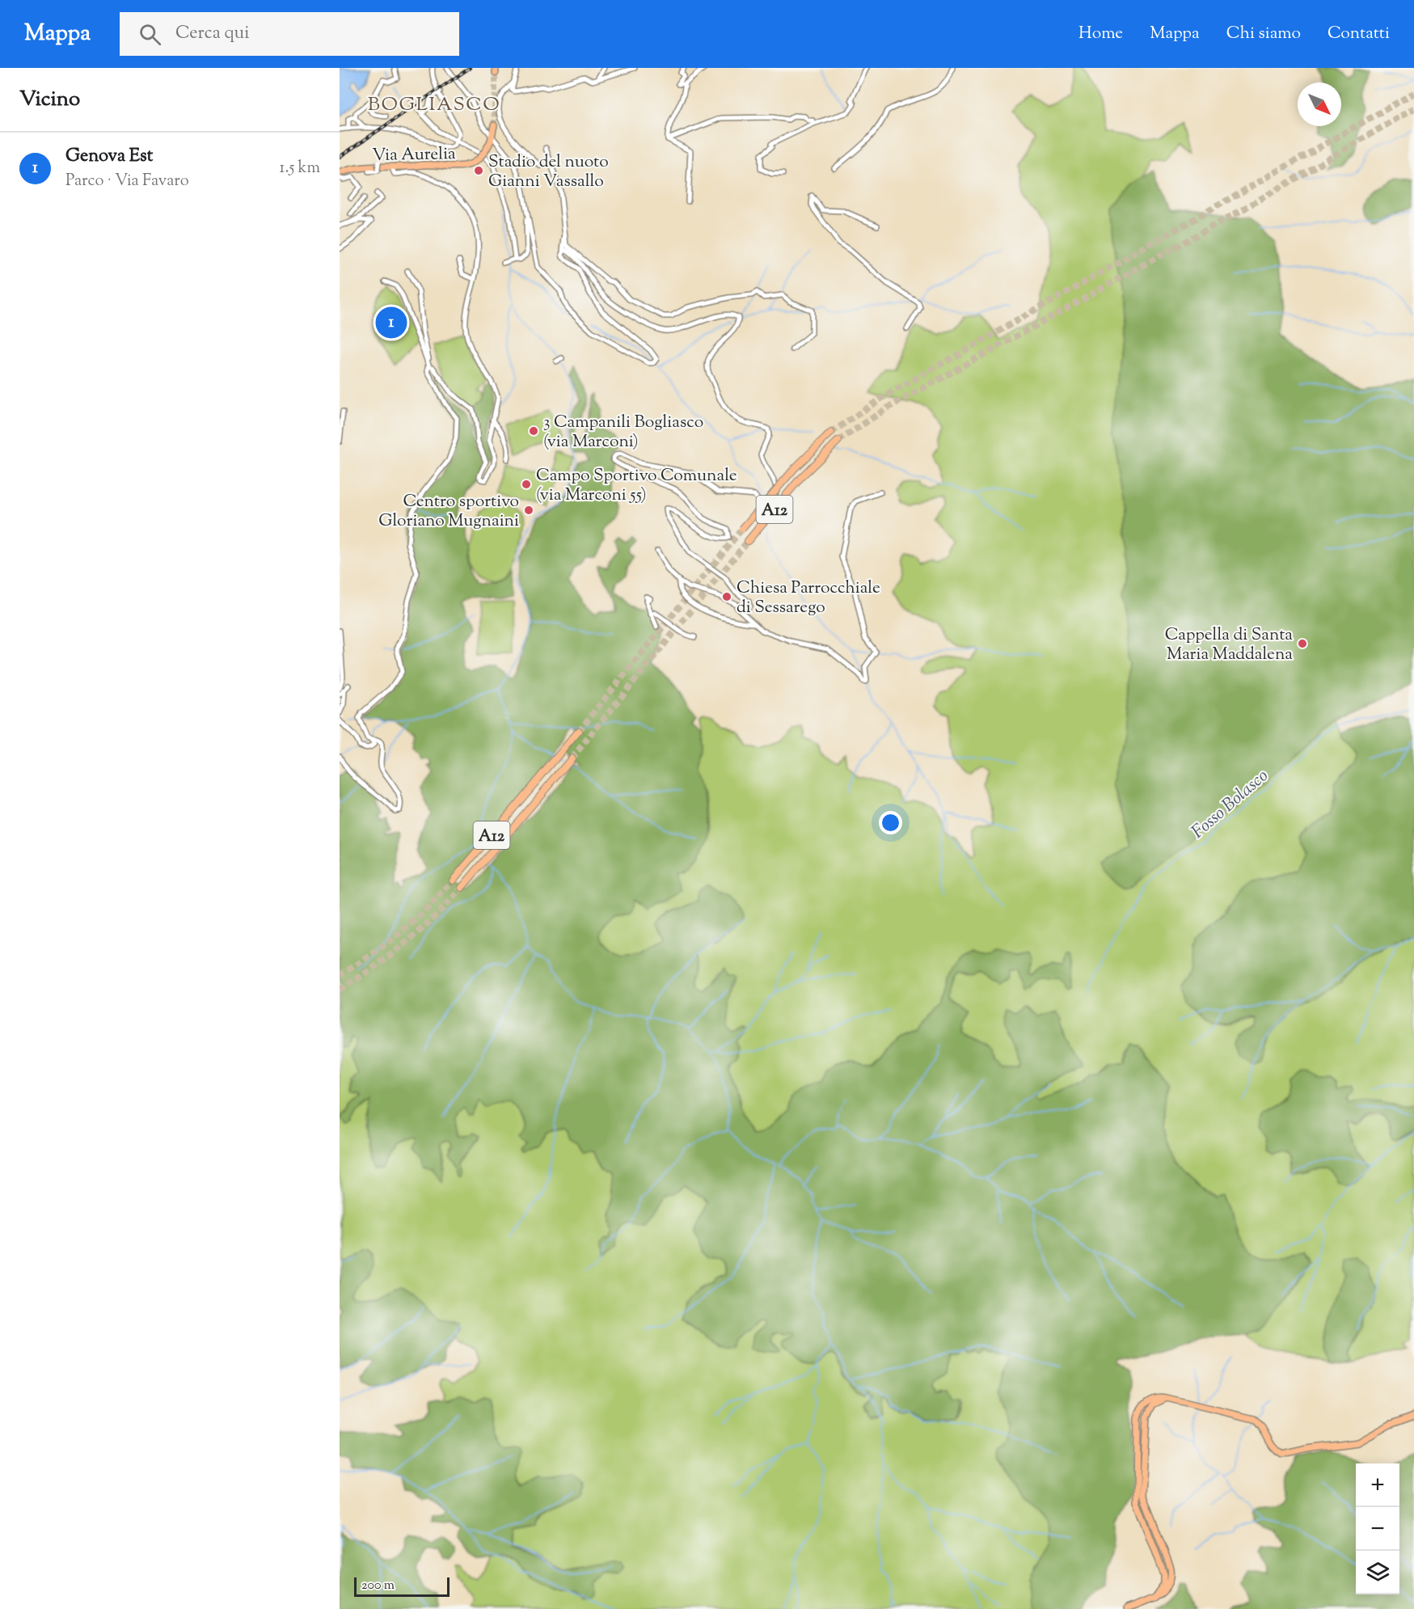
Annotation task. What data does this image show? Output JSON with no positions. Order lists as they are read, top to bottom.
{
  "streets": {
    "highway": ["A12"],
    "main road": ["Via Aurelia"]
  },
  "districts": ["BOGLIASCO"],
  "water": ["Fosso Bolasco"],
  "places": [
    "Stadio del nuoto Gianni Vassallo",
    "3 Campanili Bogliasco (via Marconi)",
    "Campo Sportivo Comunale (via Marconi 55)",
    "Centro sportivo Gloriano Mugnaini",
    "Chiesa Parrocchiale di Sessarego",
    "Cappella di Santa Maria Maddalena"
  ],
  "scale_bar": "200 m",
  "north": "bottom right",
  "page": {
    "header": "Mappa",
    "search": "Cerca qui",
    "nav": [
      "Home",
      "Mappa",
      "Chi siamo",
      "Contatti"
    ],
    "heading": "Vicino",
    "list": [
      {
        "mark": "1",
        "name": "Genova Est",
        "note": "Parco · Via Favaro",
        "value": "1.5 km"
      }
    ],
    "pins": "1",
    "map_buttons": ["+", "−"],
    "scale": "200 m"
  }
}
